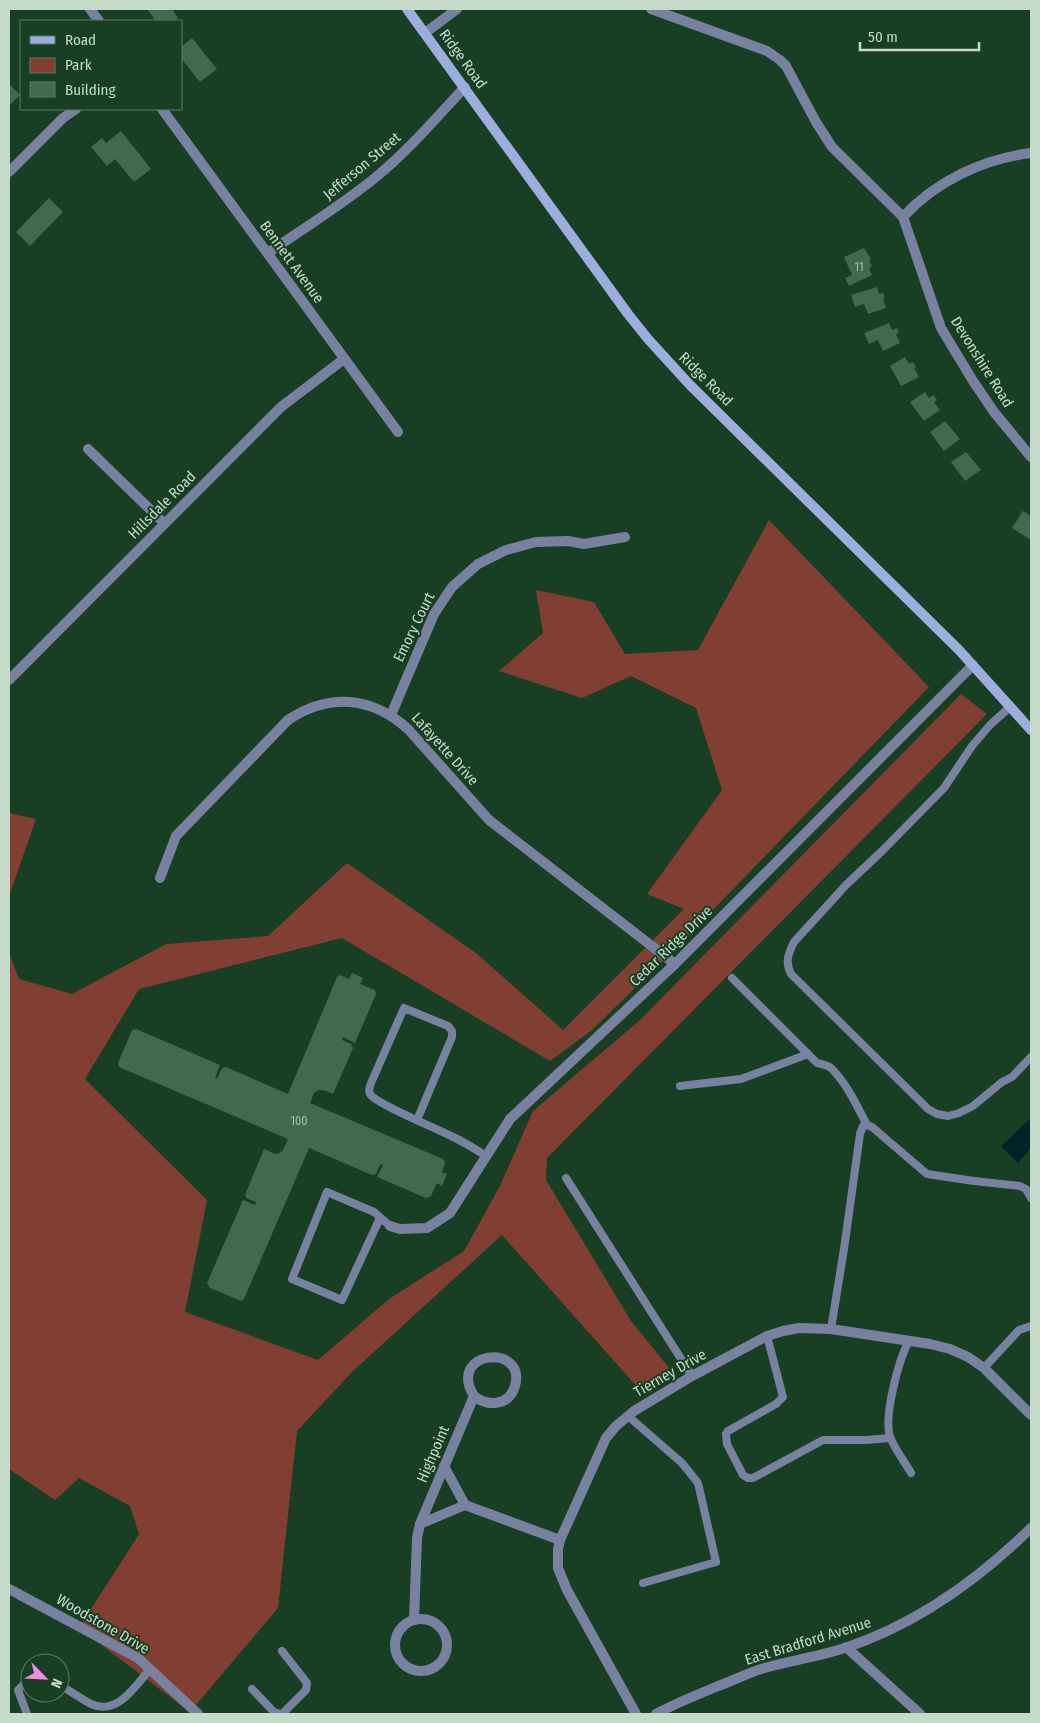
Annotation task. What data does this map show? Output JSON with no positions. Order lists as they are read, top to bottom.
{
  "streets": {
    "main road": ["Ridge Road"],
    "street": [
      "Jefferson Street",
      "Bennett Avenue",
      "Devonshire Road",
      "Hillsdale Road",
      "Emory Court",
      "Lafayette Drive",
      "Cedar Ridge Drive",
      "Tierney Drive",
      "Highpoint",
      "Woodstone Drive",
      "East Bradford Avenue"
    ]
  },
  "crossings": [
    ["Ridge Road", "Jefferson Street"],
    ["Ridge Road", "Cedar Ridge Drive"],
    ["Jefferson Street", "Bennett Avenue"],
    ["Bennett Avenue", "Hillsdale Road"],
    ["Emory Court", "Lafayette Drive"],
    ["Lafayette Drive", "Cedar Ridge Drive"]
  ],
  "house_numbers": ["11", "100"],
  "legend": ["Road", "Park", "Building"],
  "scale_bar": "50 m",
  "north": "bottom right"
}
